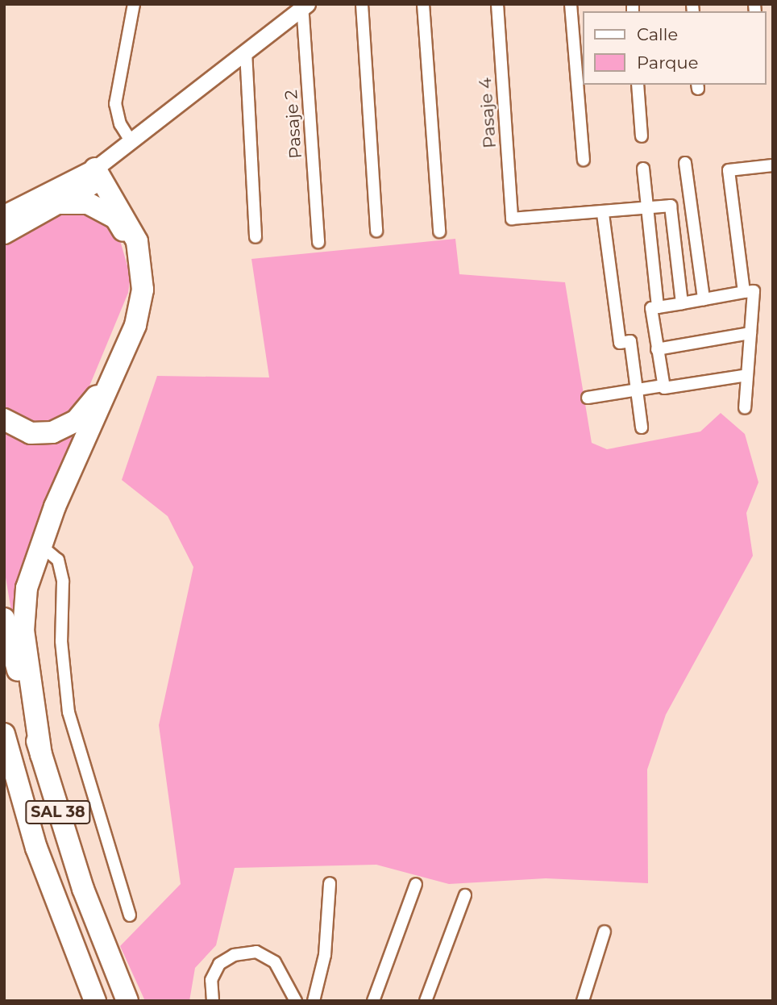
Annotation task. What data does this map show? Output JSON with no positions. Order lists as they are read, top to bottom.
{
  "streets": {
    "highway": ["SAL 38"],
    "street": ["Pasaje 4", "Pasaje 2"]
  },
  "legend": ["Calle", "Parque"]
}
